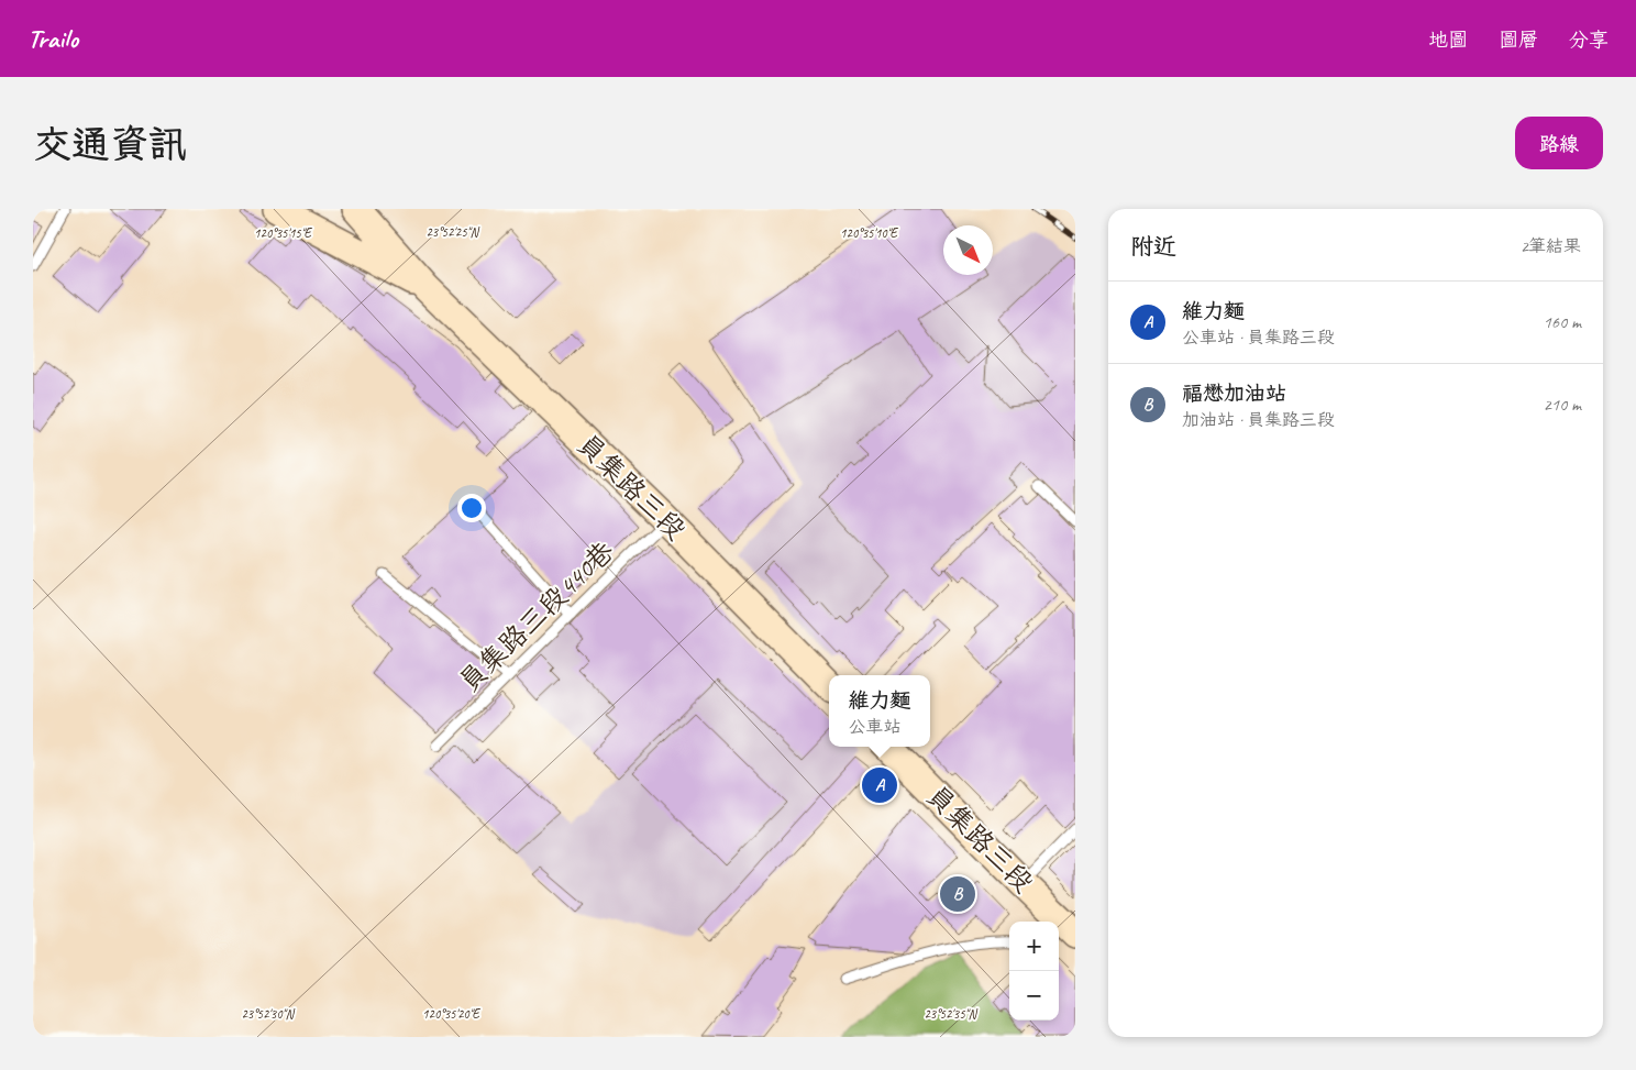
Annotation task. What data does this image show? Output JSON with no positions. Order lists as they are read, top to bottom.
{
  "streets": {
    "main road": ["員集路三段"],
    "lane": ["員集路三段440巷"]
  },
  "crossings": [
    ["員集路三段", "員集路三段440巷"]
  ],
  "north": "bottom right",
  "page": {
    "header": "Trailo",
    "nav": ["地圖", "圖層", "分享"],
    "buttons": "路線",
    "title": "交通資訊",
    "heading": ["附近", "2筆結果"],
    "list": [
      {
        "mark": "A",
        "name": "維力麵",
        "note": "公車站 · 員集路三段",
        "value": "160 m"
      },
      {
        "mark": "B",
        "name": "福懋加油站",
        "note": "加油站 · 員集路三段",
        "value": "210 m"
      }
    ],
    "popup": ["維力麵", "公車站"],
    "pins": ["A", "B"],
    "map_buttons": ["+", "−"]
  },
  "coordinates": [
    "23°52'25\"N",
    "120°35'15\"E",
    "120°35'10\"E",
    "120°35'20\"E",
    "23°52'30\"N",
    "23°52'35\"N"
  ]
}
